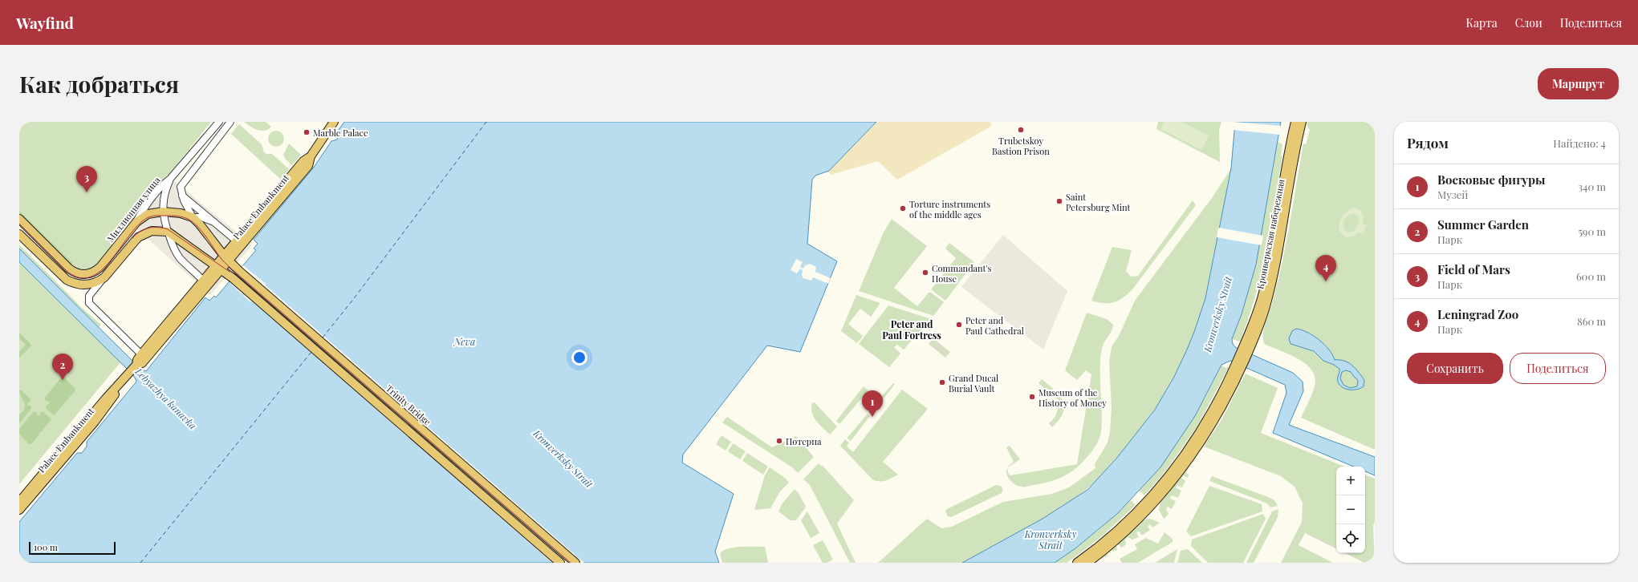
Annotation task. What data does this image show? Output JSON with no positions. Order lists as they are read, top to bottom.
{
  "streets": {
    "main road": [
      "Palace Embankment",
      "Миллионная улица",
      "Кронверкская набережная",
      "Trinity Bridge"
    ]
  },
  "crossings": [
    ["Palace Embankment", "Trinity Bridge"]
  ],
  "districts": ["Peter and Paul Fortress"],
  "water": ["Kronverksky Strait", "Neva", "Lebyazhya kanavka"],
  "places": [
    "Trubetskoy Bastion Prison",
    "Marble Palace",
    "Saint Petersburg Mint",
    "Torture instruments of the middle ages",
    "Commandant's House",
    "Peter and Paul Cathedral",
    "Grand Ducal Burial Vault",
    "Museum of the History of Money",
    "Потерна"
  ],
  "scale_bar": "100 m",
  "page": {
    "header": "Wayfind",
    "nav": ["Карта", "Слои", "Поделиться"],
    "buttons": [
      "Маршрут",
      ["Сохранить", "Поделиться"]
    ],
    "title": "Как добраться",
    "heading": ["Рядом", "Найдено: 4"],
    "list": [
      {
        "mark": "1",
        "name": "Восковые фигуры",
        "note": "Музей",
        "value": "340 m"
      },
      {
        "mark": "2",
        "name": "Summer Garden",
        "note": "Парк",
        "value": "590 m"
      },
      {
        "mark": "3",
        "name": "Field of Mars",
        "note": "Парк",
        "value": "600 m"
      },
      {
        "mark": "4",
        "name": "Leningrad Zoo",
        "note": "Парк",
        "value": "860 m"
      }
    ],
    "pins": [
      "3",
      "4",
      "2",
      "1"
    ],
    "map_buttons": ["+", "−"],
    "scale": "100 m"
  }
}
